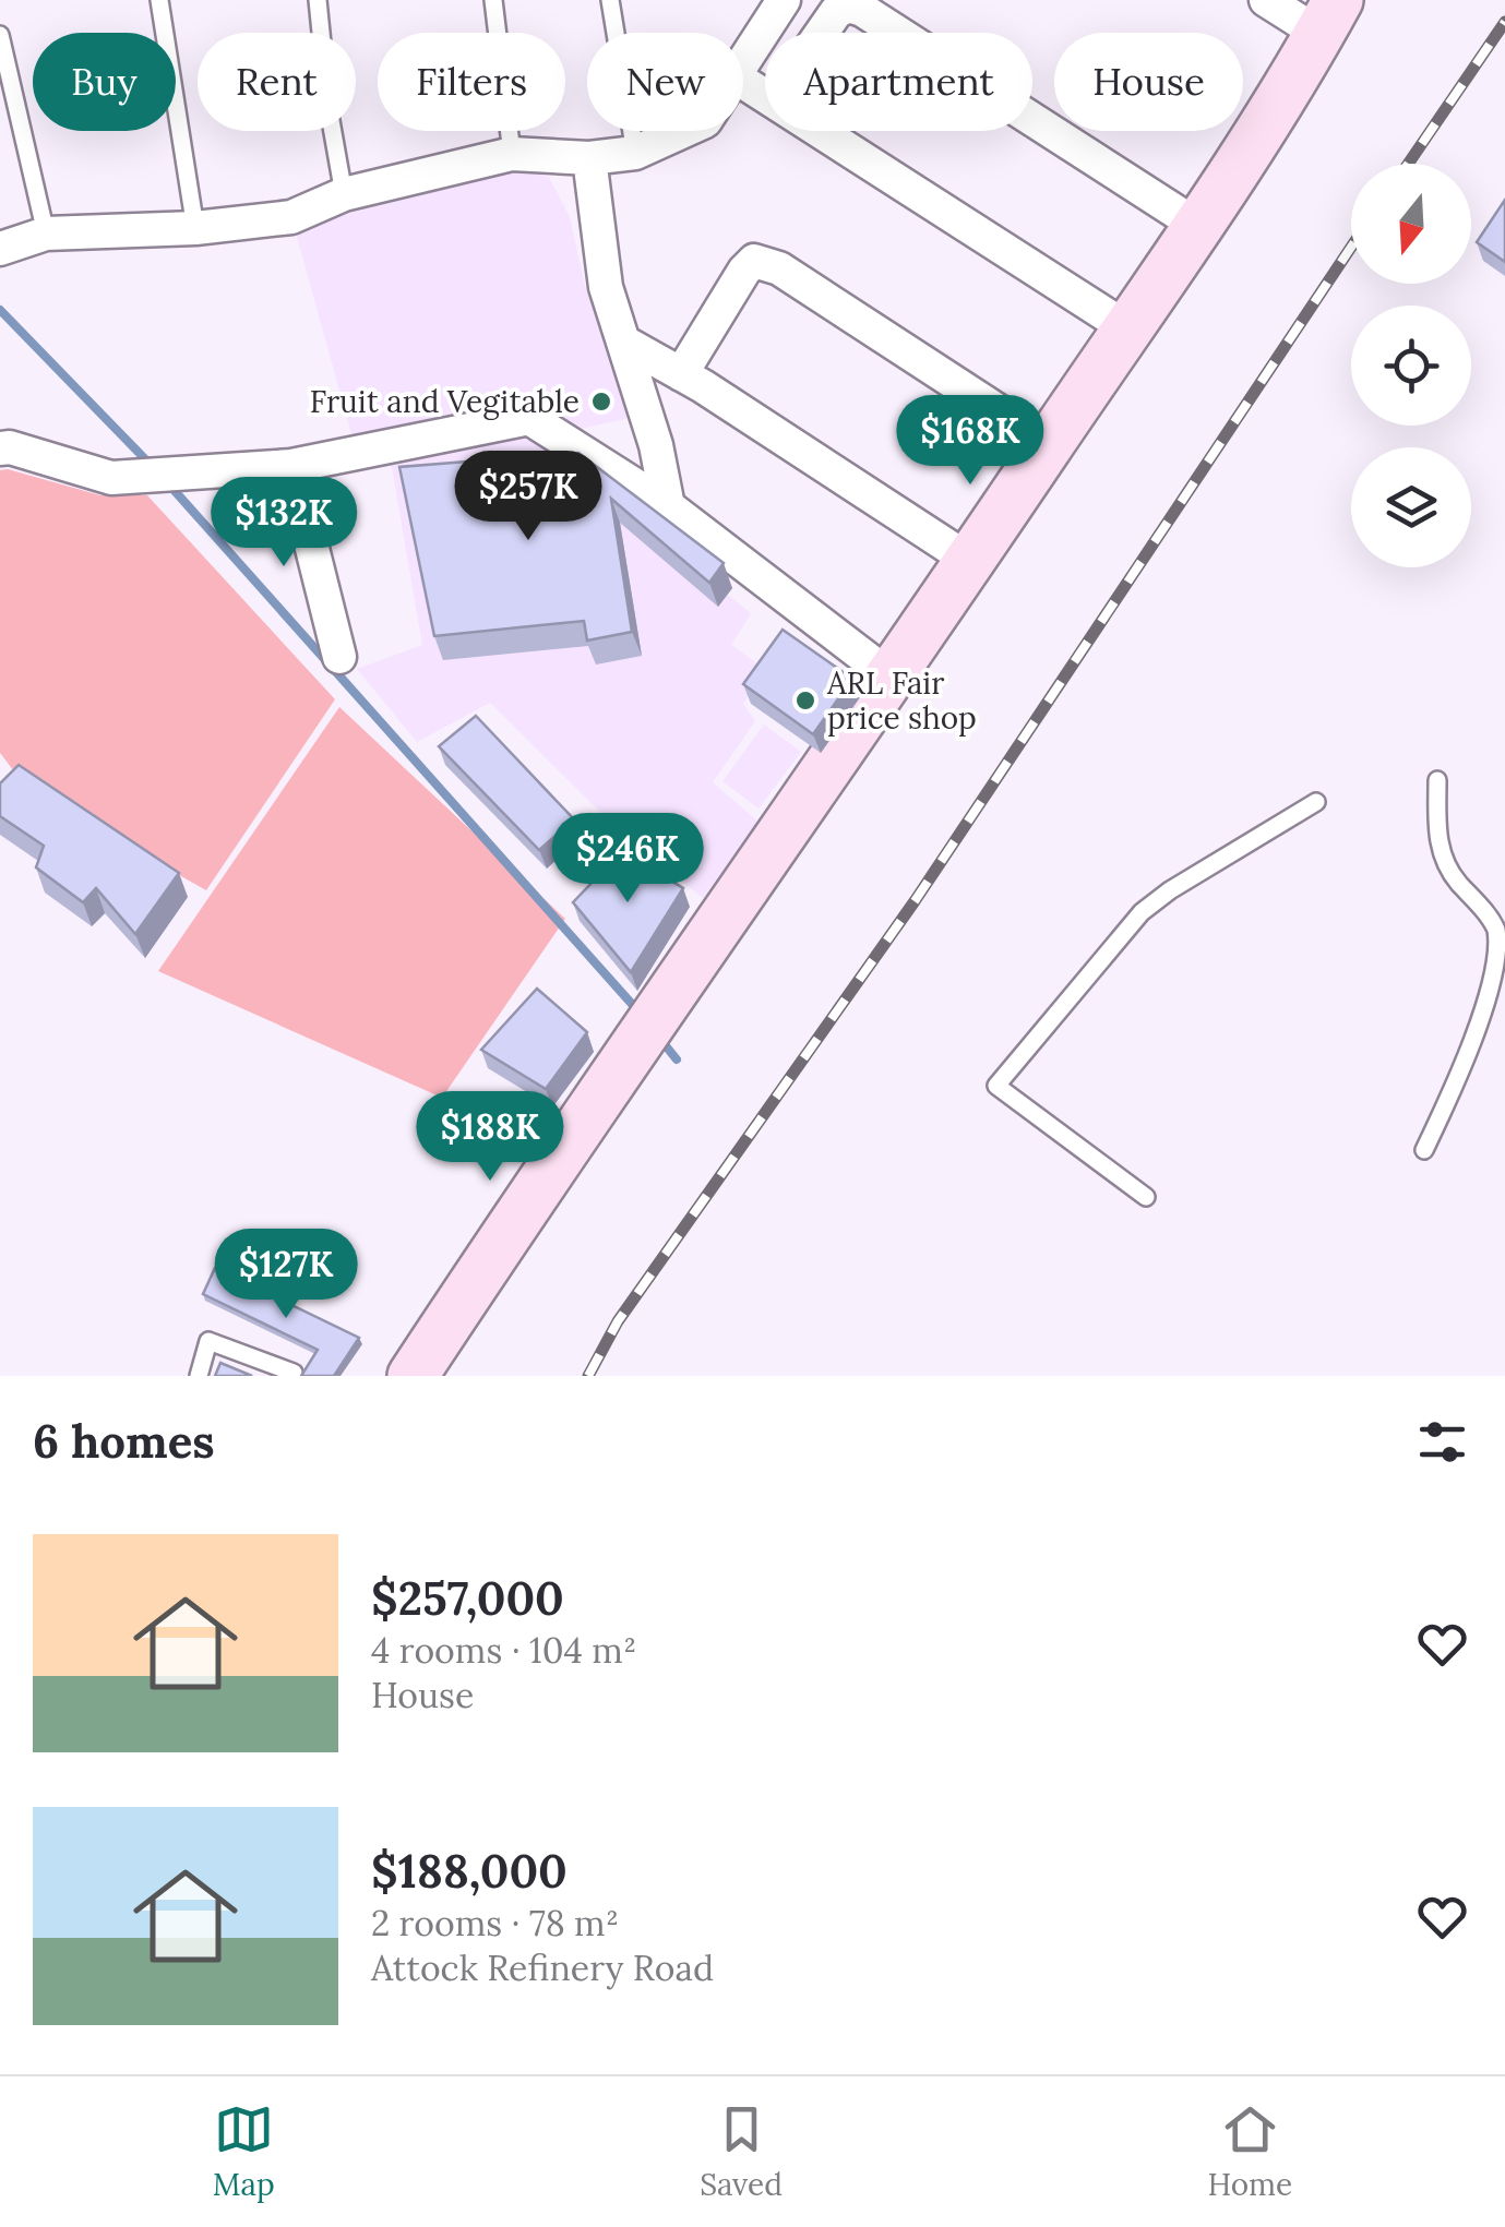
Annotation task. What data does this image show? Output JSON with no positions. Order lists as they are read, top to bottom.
{
  "places": ["Fruit and Vegitable", "ARL Fair price shop"],
  "north": "bottom",
  "page": {
    "chip": [
      "Buy",
      "Rent",
      "Filters",
      "New",
      "Apartment",
      "House"
    ],
    "price": [
      "$168K",
      "$257K",
      "$132K",
      "$246K",
      "$188K",
      "$127K"
    ],
    "heading": "6 homes",
    "list": [
      {
        "name": "$257,000",
        "note": "4 rooms · 104 m² · House"
      },
      {
        "name": "$188,000",
        "note": "2 rooms · 78 m² · Attock Refinery Road"
      }
    ],
    "tabs": ["Map", "Saved", "Home"]
  }
}
